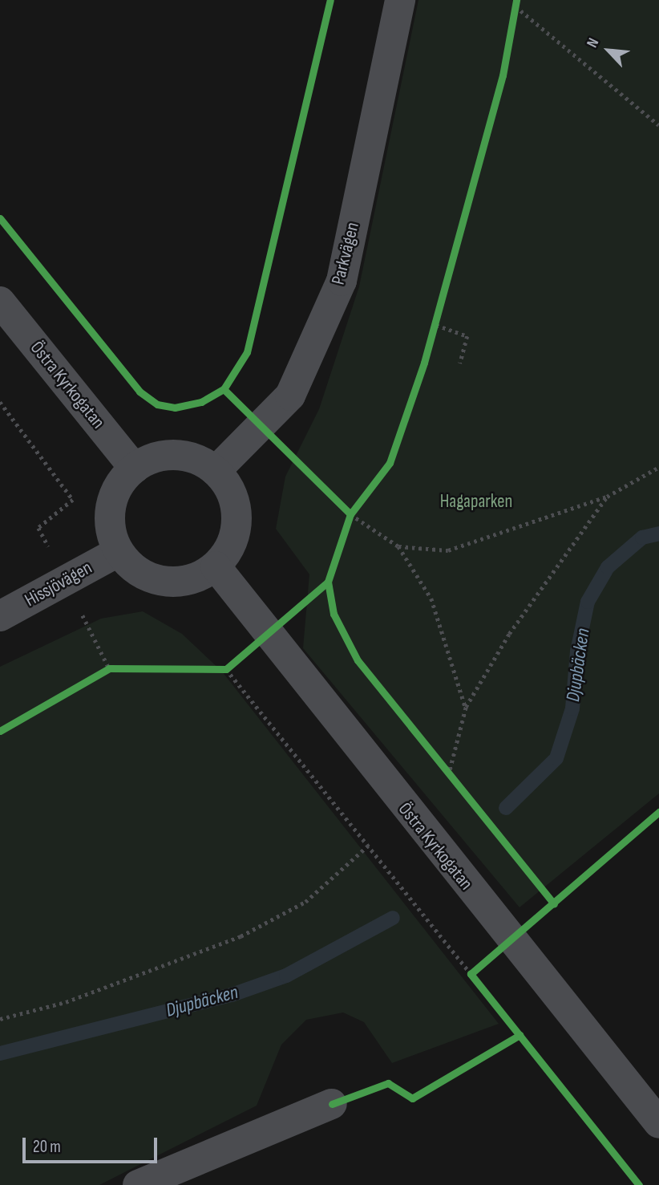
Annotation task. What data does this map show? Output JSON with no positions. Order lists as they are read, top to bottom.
{
  "streets": {
    "street": ["Parkvägen", "Östra Kyrkogatan", "Hissjövägen"]
  },
  "crossings": [
    ["Parkvägen", "Östra Kyrkogatan"],
    ["Parkvägen", "Hissjövägen"],
    ["Östra Kyrkogatan", "Hissjövägen"]
  ],
  "water": ["Djupbäcken"],
  "parks": ["Hagaparken"],
  "scale_bar": "20 m",
  "north": "top left"
}
